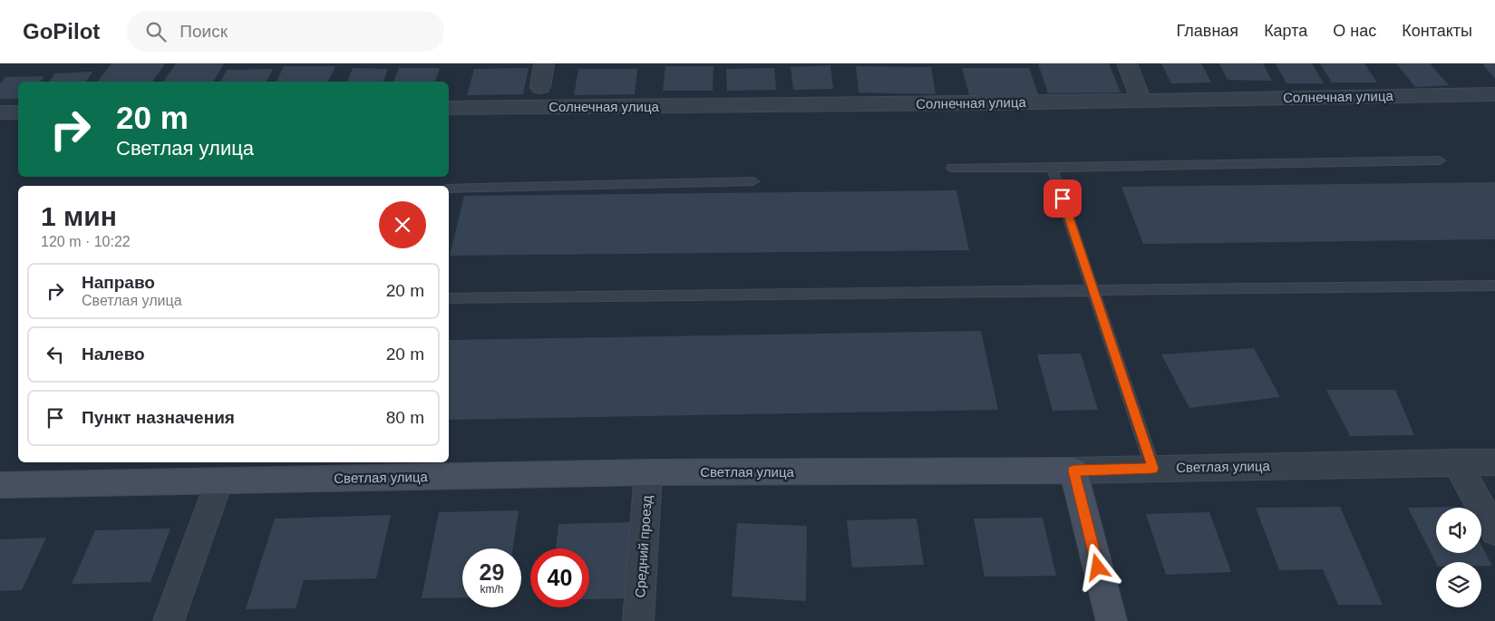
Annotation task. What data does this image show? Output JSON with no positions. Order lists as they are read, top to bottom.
{
  "streets": {
    "street": ["Солнечная улица", "Светлая улица", "Средний проезд"]
  },
  "crossings": [
    ["Светлая улица", "Средний проезд"]
  ],
  "page": {
    "header": "GoPilot",
    "search": "Поиск",
    "nav": [
      "Главная",
      "Карта",
      "О нас",
      "Контакты"
    ],
    "turn": ["20 m", "Светлая улица"],
    "heading": ["1 мин", "120 m · 10:22"],
    "list": [
      {
        "name": "Направо",
        "note": "Светлая улица",
        "value": "20 m"
      },
      {
        "name": "Налево",
        "value": "20 m"
      },
      {
        "name": "Пункт назначения",
        "value": "80 m"
      }
    ],
    "speed": "29 km/h",
    "limit": "40"
  }
}
